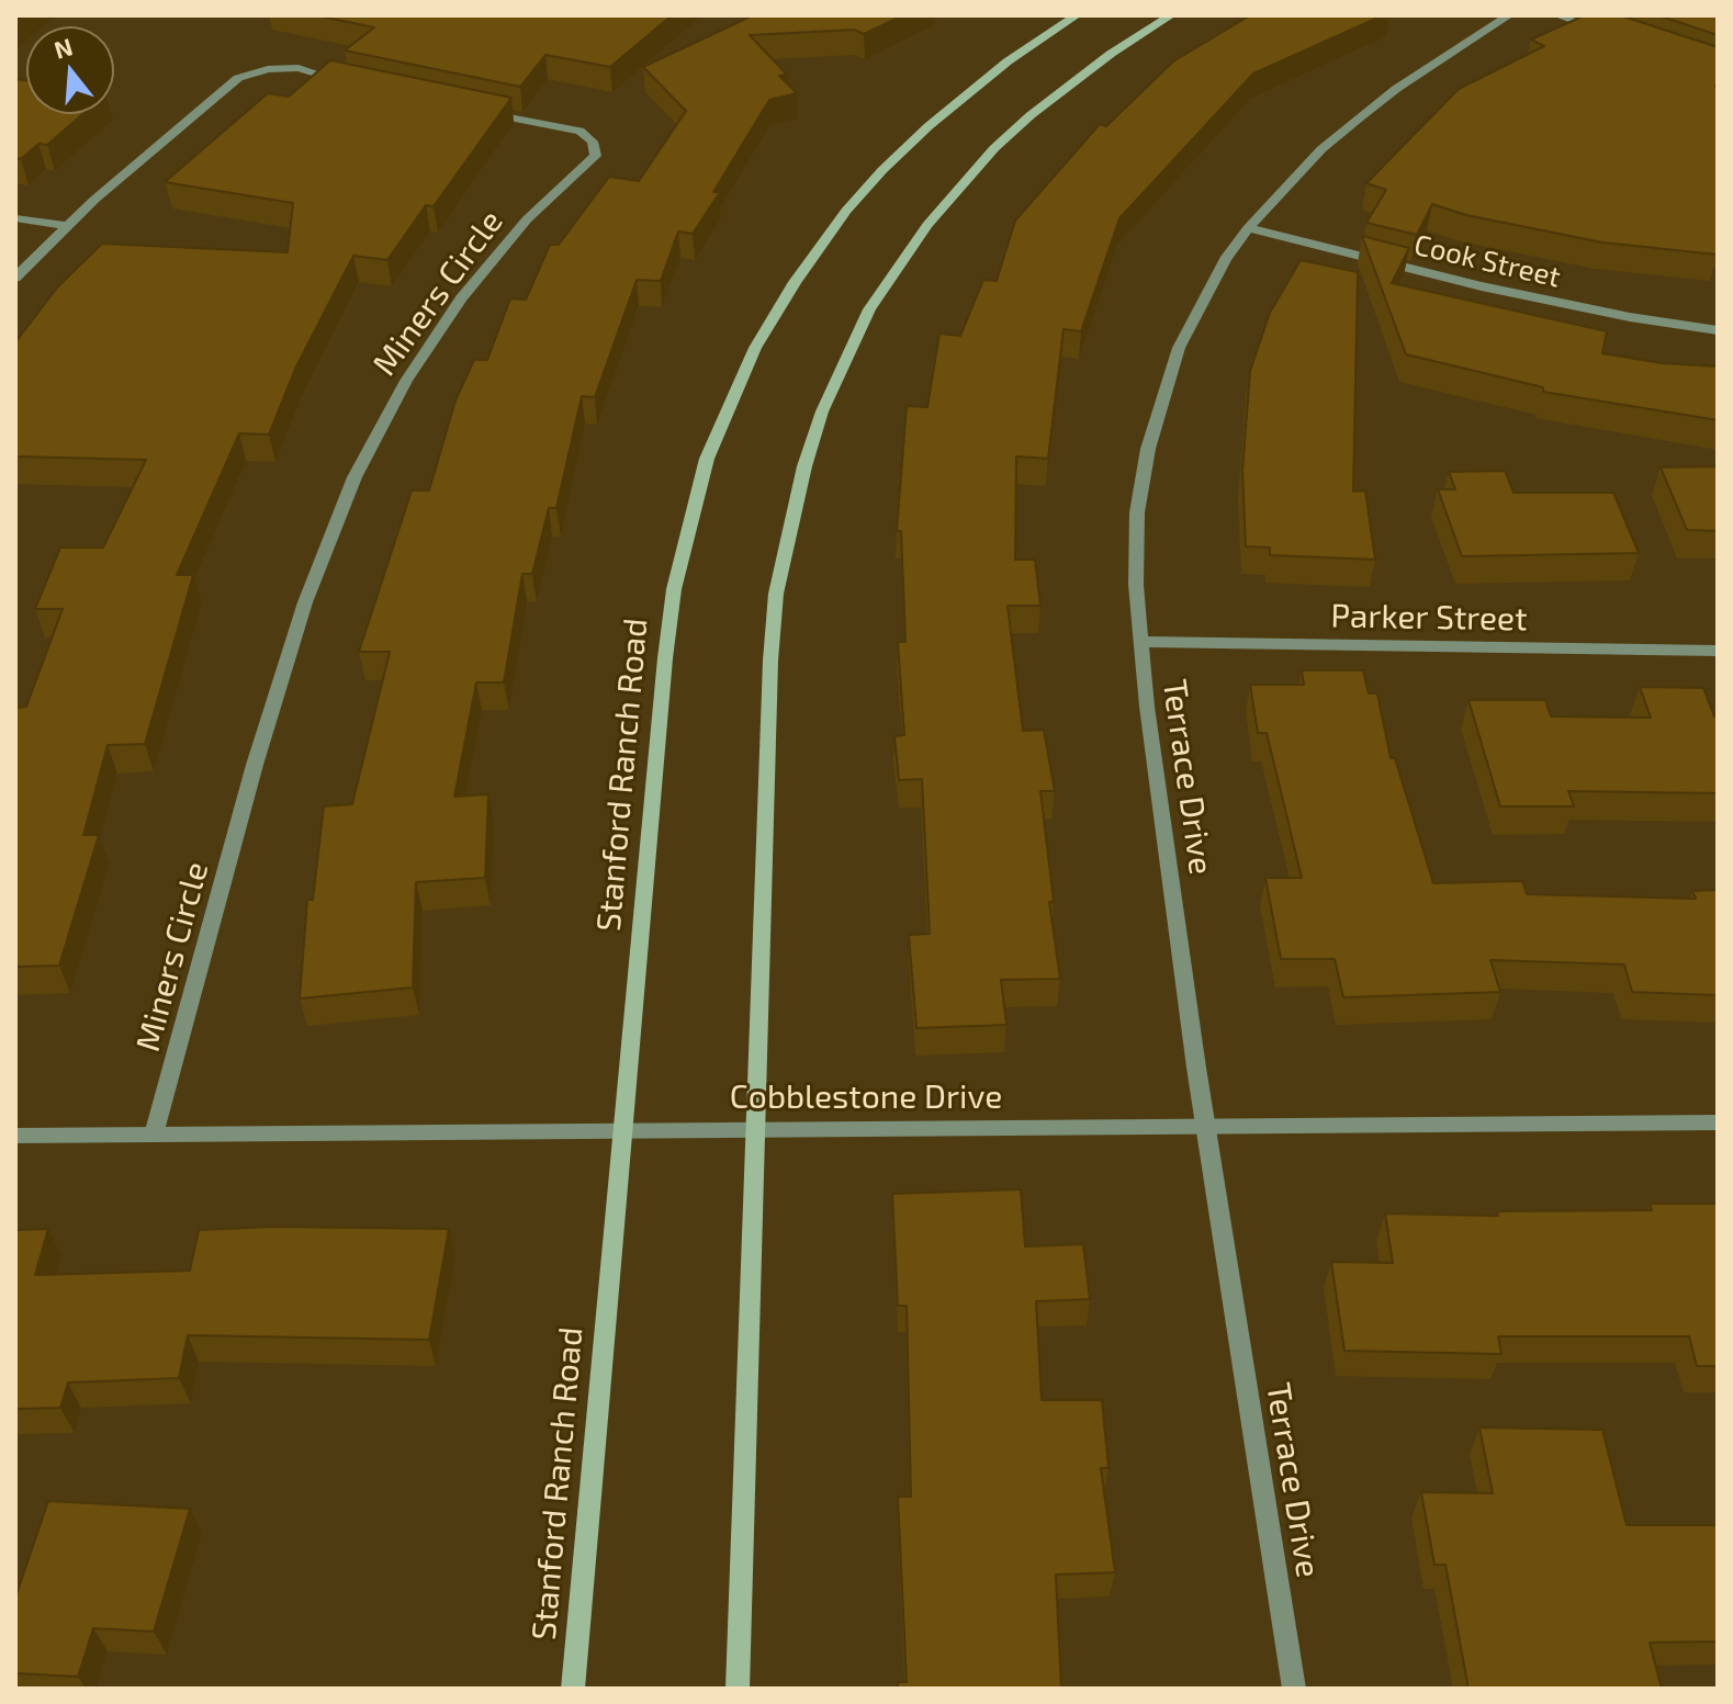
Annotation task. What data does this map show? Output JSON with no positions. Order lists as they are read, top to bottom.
{
  "streets": {
    "main road": ["Stanford Ranch Road"],
    "street": [
      "Cook Street",
      "Miners Circle",
      "Parker Street",
      "Terrace Drive",
      "Cobblestone Drive"
    ]
  },
  "crossings": [
    ["Cook Street", "Terrace Drive"],
    ["Miners Circle", "Cobblestone Drive"],
    ["Parker Street", "Terrace Drive"],
    ["Stanford Ranch Road", "Cobblestone Drive"],
    ["Terrace Drive", "Cobblestone Drive"]
  ],
  "north": "top"
}
